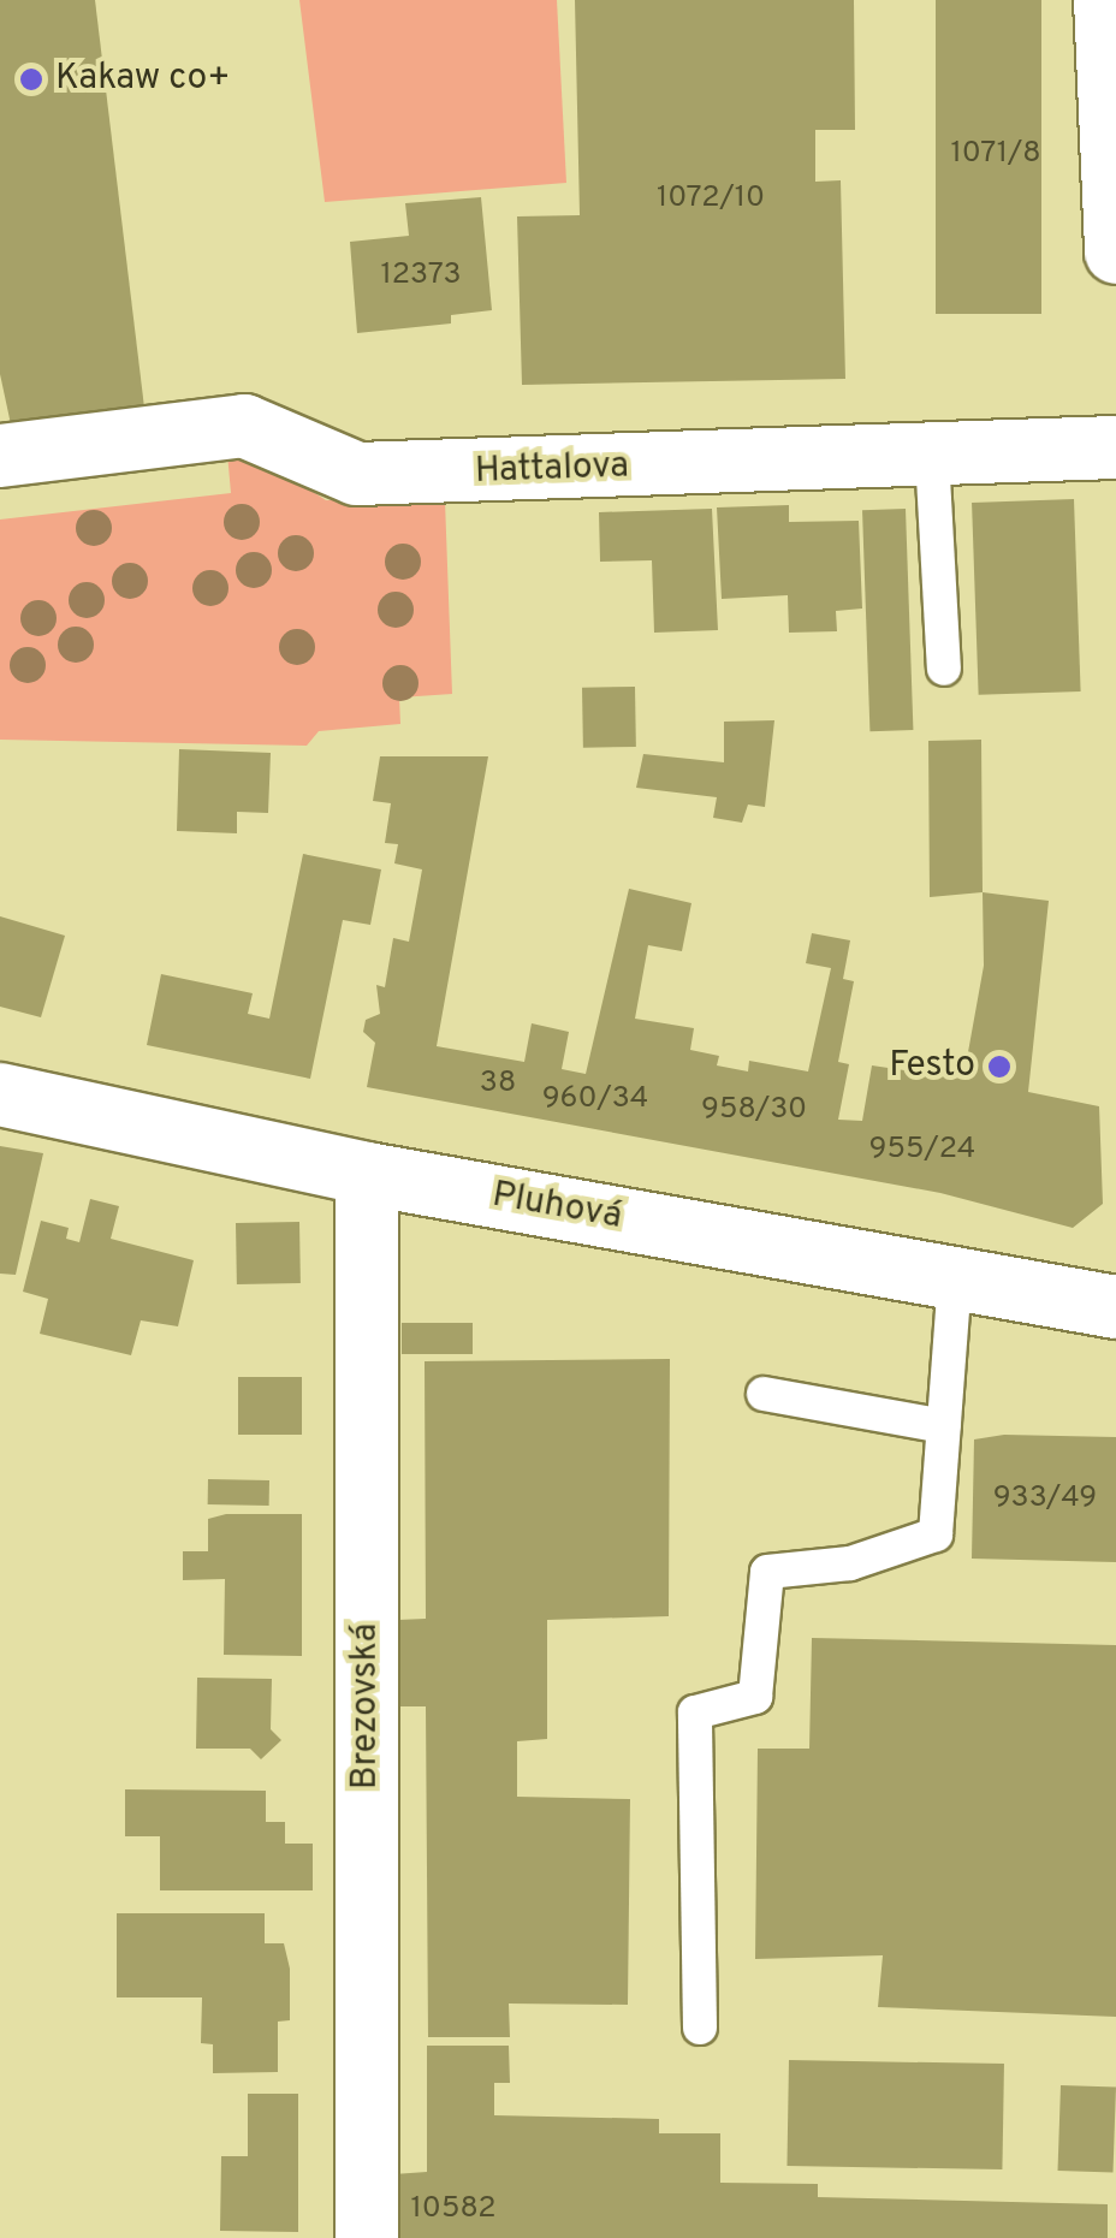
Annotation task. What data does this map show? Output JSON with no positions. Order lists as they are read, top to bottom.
{
  "streets": {
    "street": ["Hattalova", "Pluhová", "Brezovská"]
  },
  "crossings": [
    ["Pluhová", "Brezovská"]
  ],
  "places": ["Kakaw co+", "Festo"],
  "house_numbers": [
    "1071/8",
    "1072/10",
    "12373",
    "38",
    "960/34",
    "958/30",
    "955/24",
    "933/49",
    "10582"
  ]
}
